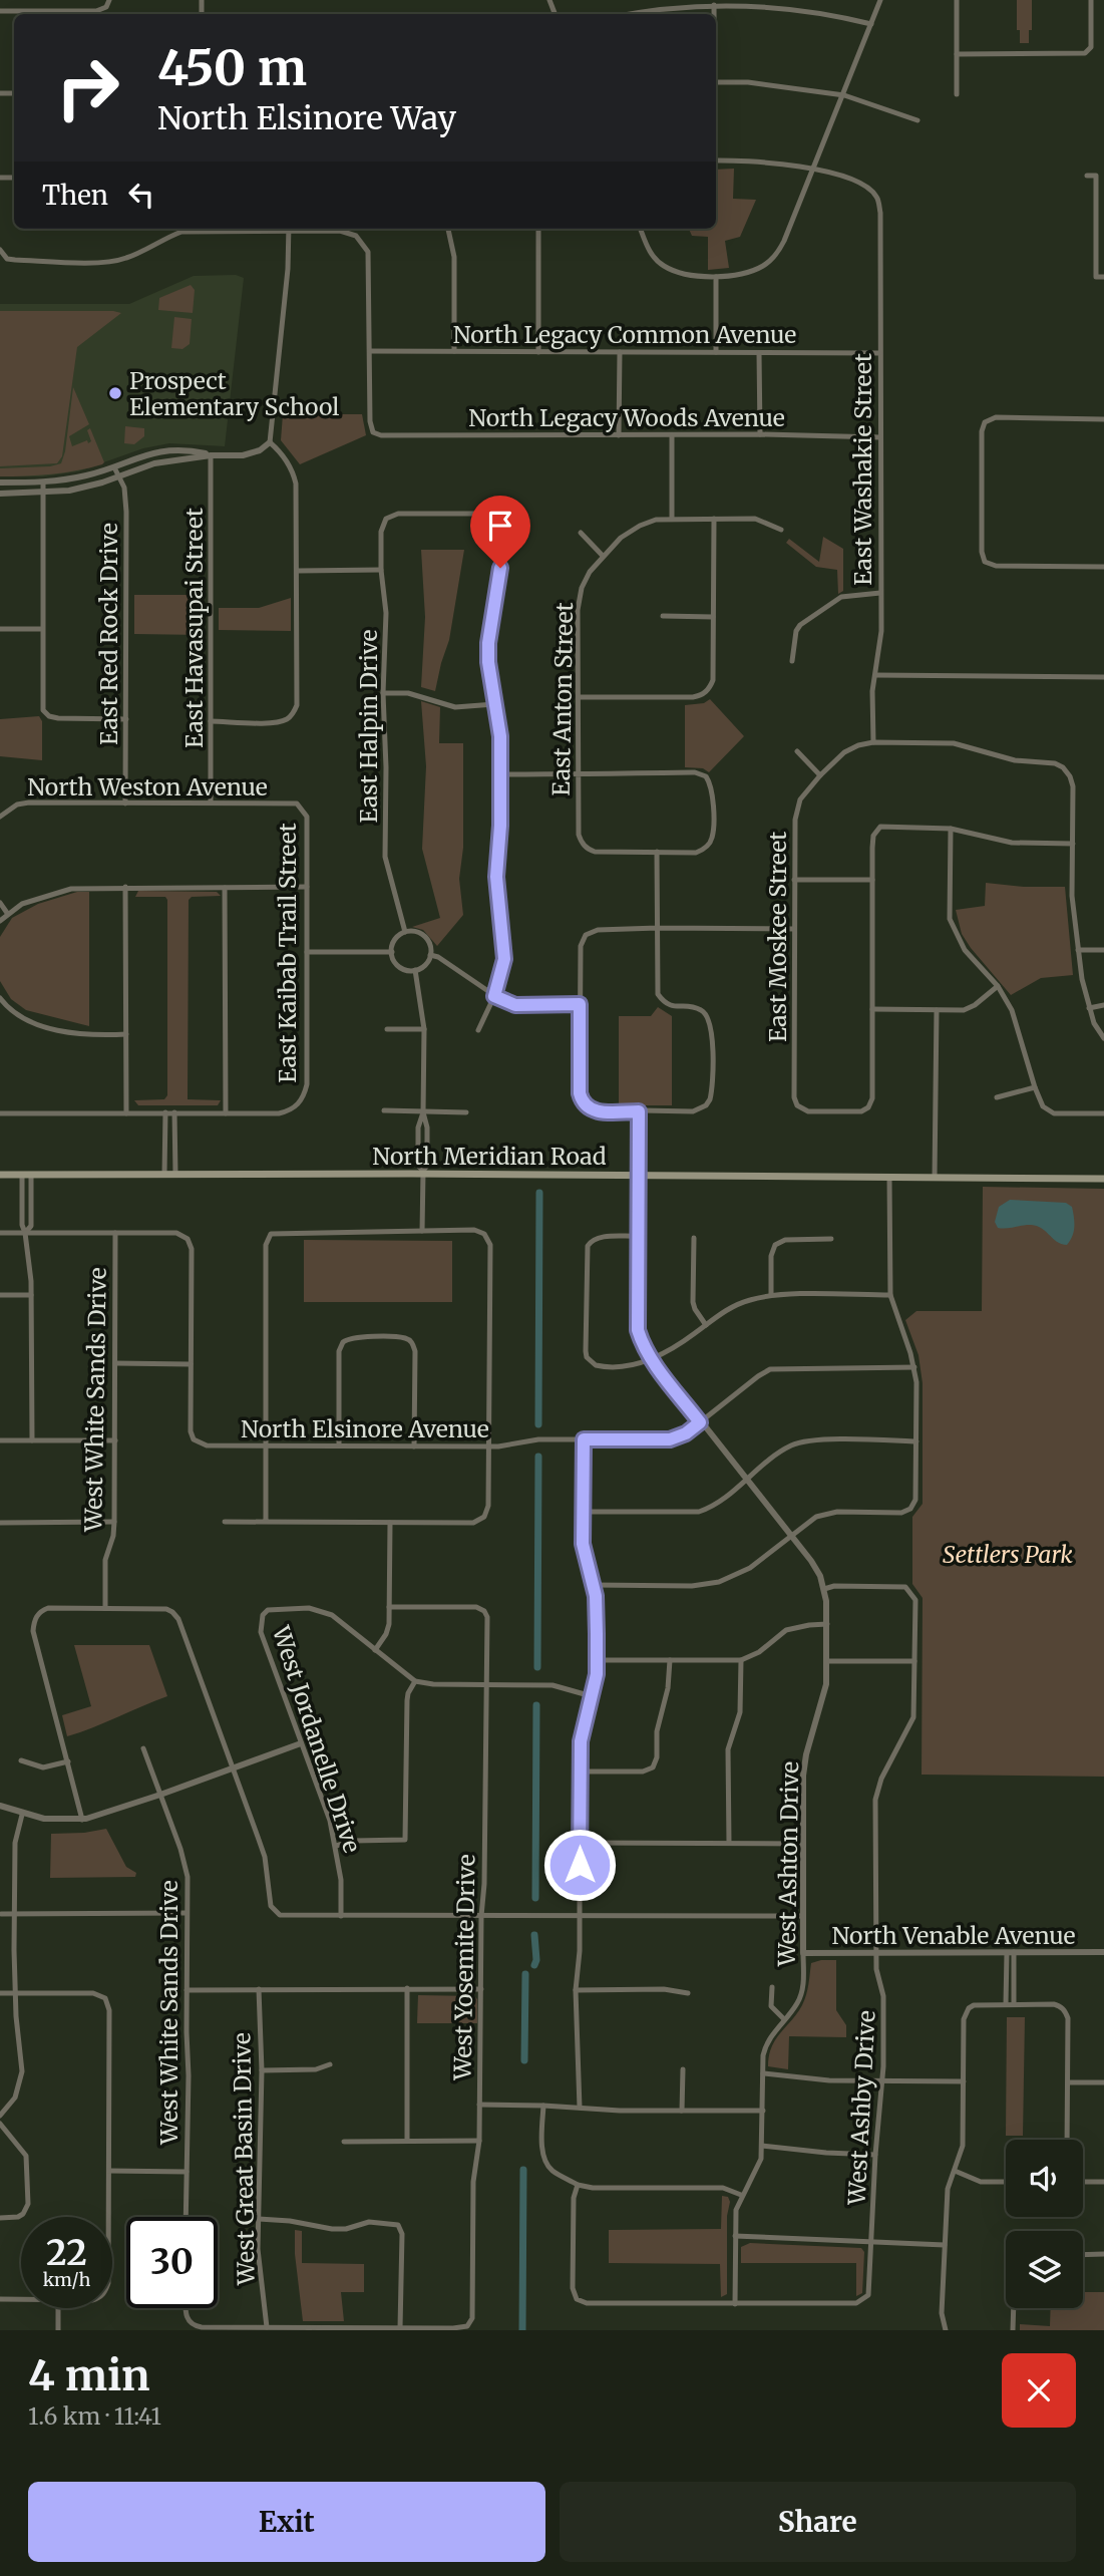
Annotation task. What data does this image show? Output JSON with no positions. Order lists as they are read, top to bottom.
{
  "streets": {
    "main road": ["North Meridian Road"],
    "street": [
      "North Legacy Common Avenue",
      "North Legacy Woods Avenue",
      "East Washakie Street",
      "East Havasupai Street",
      "East Red Rock Drive",
      "East Anton Street",
      "East Halpin Drive",
      "North Weston Avenue",
      "East Moskee Street",
      "East Kaibab Trail Street",
      "West White Sands Drive",
      "North Elsinore Avenue",
      "West Jordanelle Drive",
      "West Ashton Drive",
      "North Venable Avenue",
      "West Yosemite Drive",
      "West Ashby Drive",
      "West Great Basin Drive"
    ]
  },
  "crossings": [
    ["North Legacy Common Avenue", "North Legacy Woods Avenue"],
    ["North Legacy Common Avenue", "East Washakie Street"],
    ["North Legacy Woods Avenue", "East Washakie Street"],
    ["East Washakie Street", "East Moskee Street"],
    ["East Havasupai Street", "North Weston Avenue"],
    ["East Red Rock Drive", "North Weston Avenue"],
    ["North Weston Avenue", "East Kaibab Trail Street"],
    ["North Meridian Road", "West Ashton Drive"],
    ["North Elsinore Avenue", "West Ashton Drive"],
    ["West Ashton Drive", "North Venable Avenue"],
    ["West Ashton Drive", "West Ashby Drive"],
    ["North Venable Avenue", "West Ashby Drive"]
  ],
  "parks": ["Settlers Park"],
  "places": ["Prospect Elementary School"],
  "page": {
    "turn": ["450 m", "North Elsinore Way"],
    "then": "Then",
    "speed": "22 km/h",
    "limit": "30",
    "heading": ["4 min", "1.6 km · 11:41"],
    "buttons": ["Exit", "Share"]
  }
}
